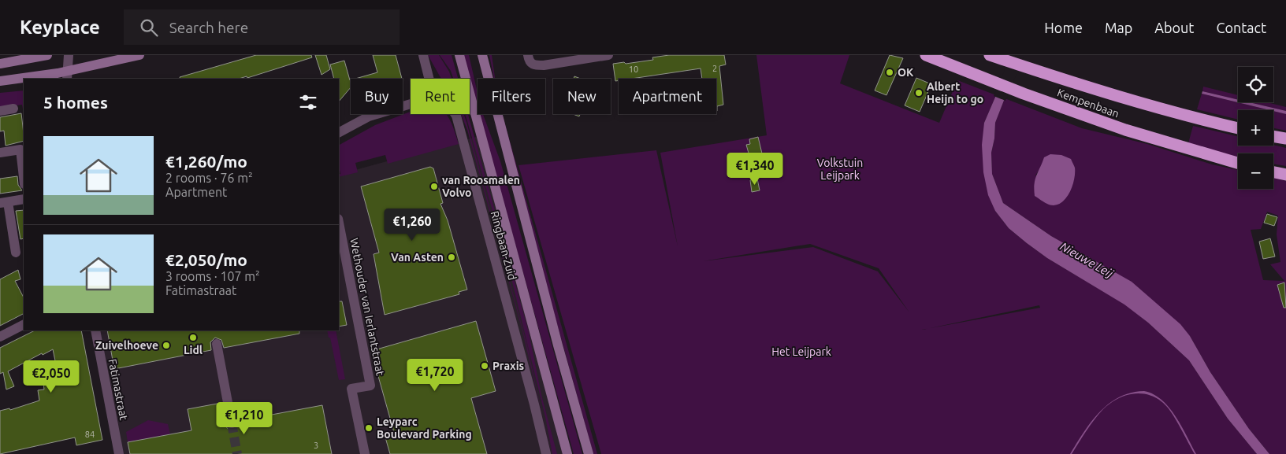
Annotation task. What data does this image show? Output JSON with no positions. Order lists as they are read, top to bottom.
{
  "streets": {
    "highway": ["Kempenbaan"],
    "main road": ["Ringbaan-Zuid"],
    "street": ["Wethouder van Ierlantstraat", "Fatimastraat"]
  },
  "water": ["Nieuwe Leij"],
  "parks": ["Volkstuin Leijpark", "Het Leijpark"],
  "places": [
    "OK",
    "Albert Heijn to go",
    "van Roosmalen Volvo",
    "Van Asten",
    "Lidl",
    "Zuivelhoeve",
    "Praxis",
    "Leyparc Boulevard Parking"
  ],
  "house_numbers": [
    "2",
    "10",
    "84",
    "3"
  ],
  "page": {
    "header": "Keyplace",
    "search": "Search here",
    "nav": [
      "Home",
      "Map",
      "About",
      "Contact"
    ],
    "map_buttons": ["+", "−"],
    "chip": [
      "Buy",
      "Rent",
      "Filters",
      "New",
      "Apartment"
    ],
    "heading": "5 homes",
    "list": [
      {
        "name": "€1,260/mo",
        "note": "2 rooms · 76 m² · Apartment"
      },
      {
        "name": "€2,050/mo",
        "note": "3 rooms · 107 m² · Fatimastraat"
      }
    ],
    "price": [
      "€1,340",
      "€1,260",
      "€1,720",
      "€2,050",
      "€1,210"
    ]
  }
}
